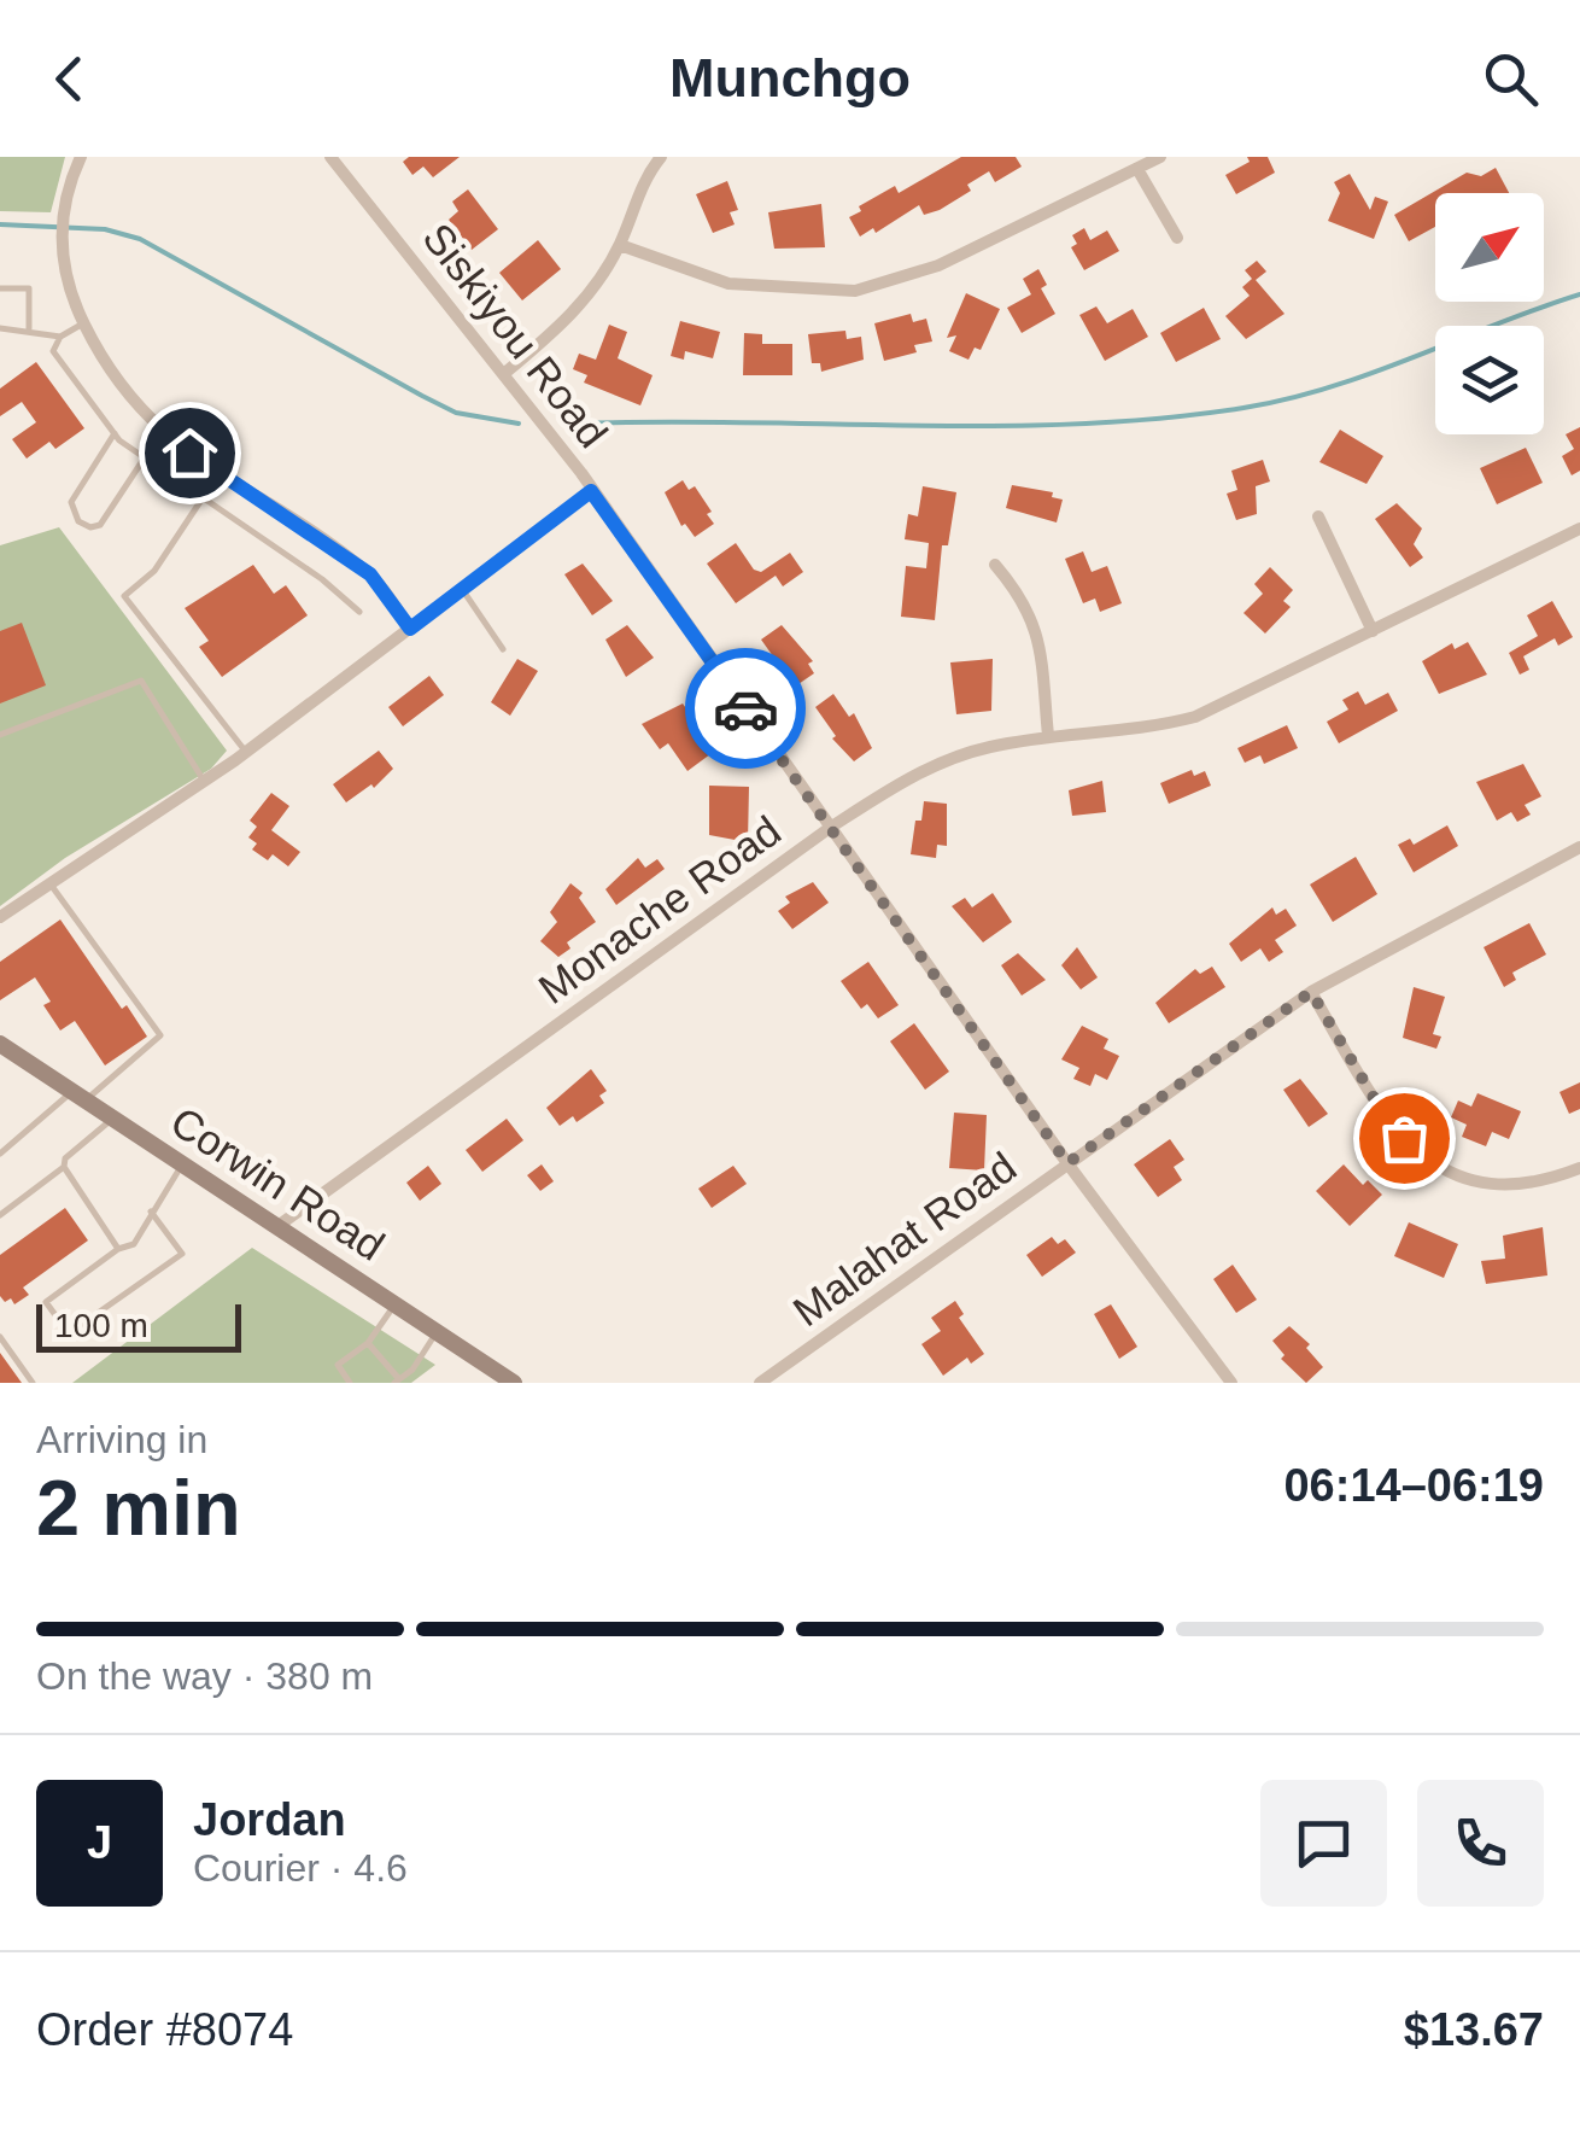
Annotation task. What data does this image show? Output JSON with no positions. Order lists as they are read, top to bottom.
{
  "streets": {
    "main road": ["Corwin Road"],
    "street": ["Siskiyou Road", "Monache Road", "Malahat Road"]
  },
  "crossings": [
    ["Siskiyou Road", "Monache Road"],
    ["Siskiyou Road", "Malahat Road"],
    ["Monache Road", "Corwin Road"]
  ],
  "scale_bar": "100 m",
  "north": "top right",
  "page": {
    "header": "Munchgo",
    "scale": "100 m",
    "heading": ["2 min", "Arriving in", "06:14–06:19"],
    "panel": [
      "Jordan",
      "Courier · 4.6",
      "Order #8074",
      "$13.67"
    ],
    "bar": "On the way · 380 m",
    "round": "J"
  }
}
